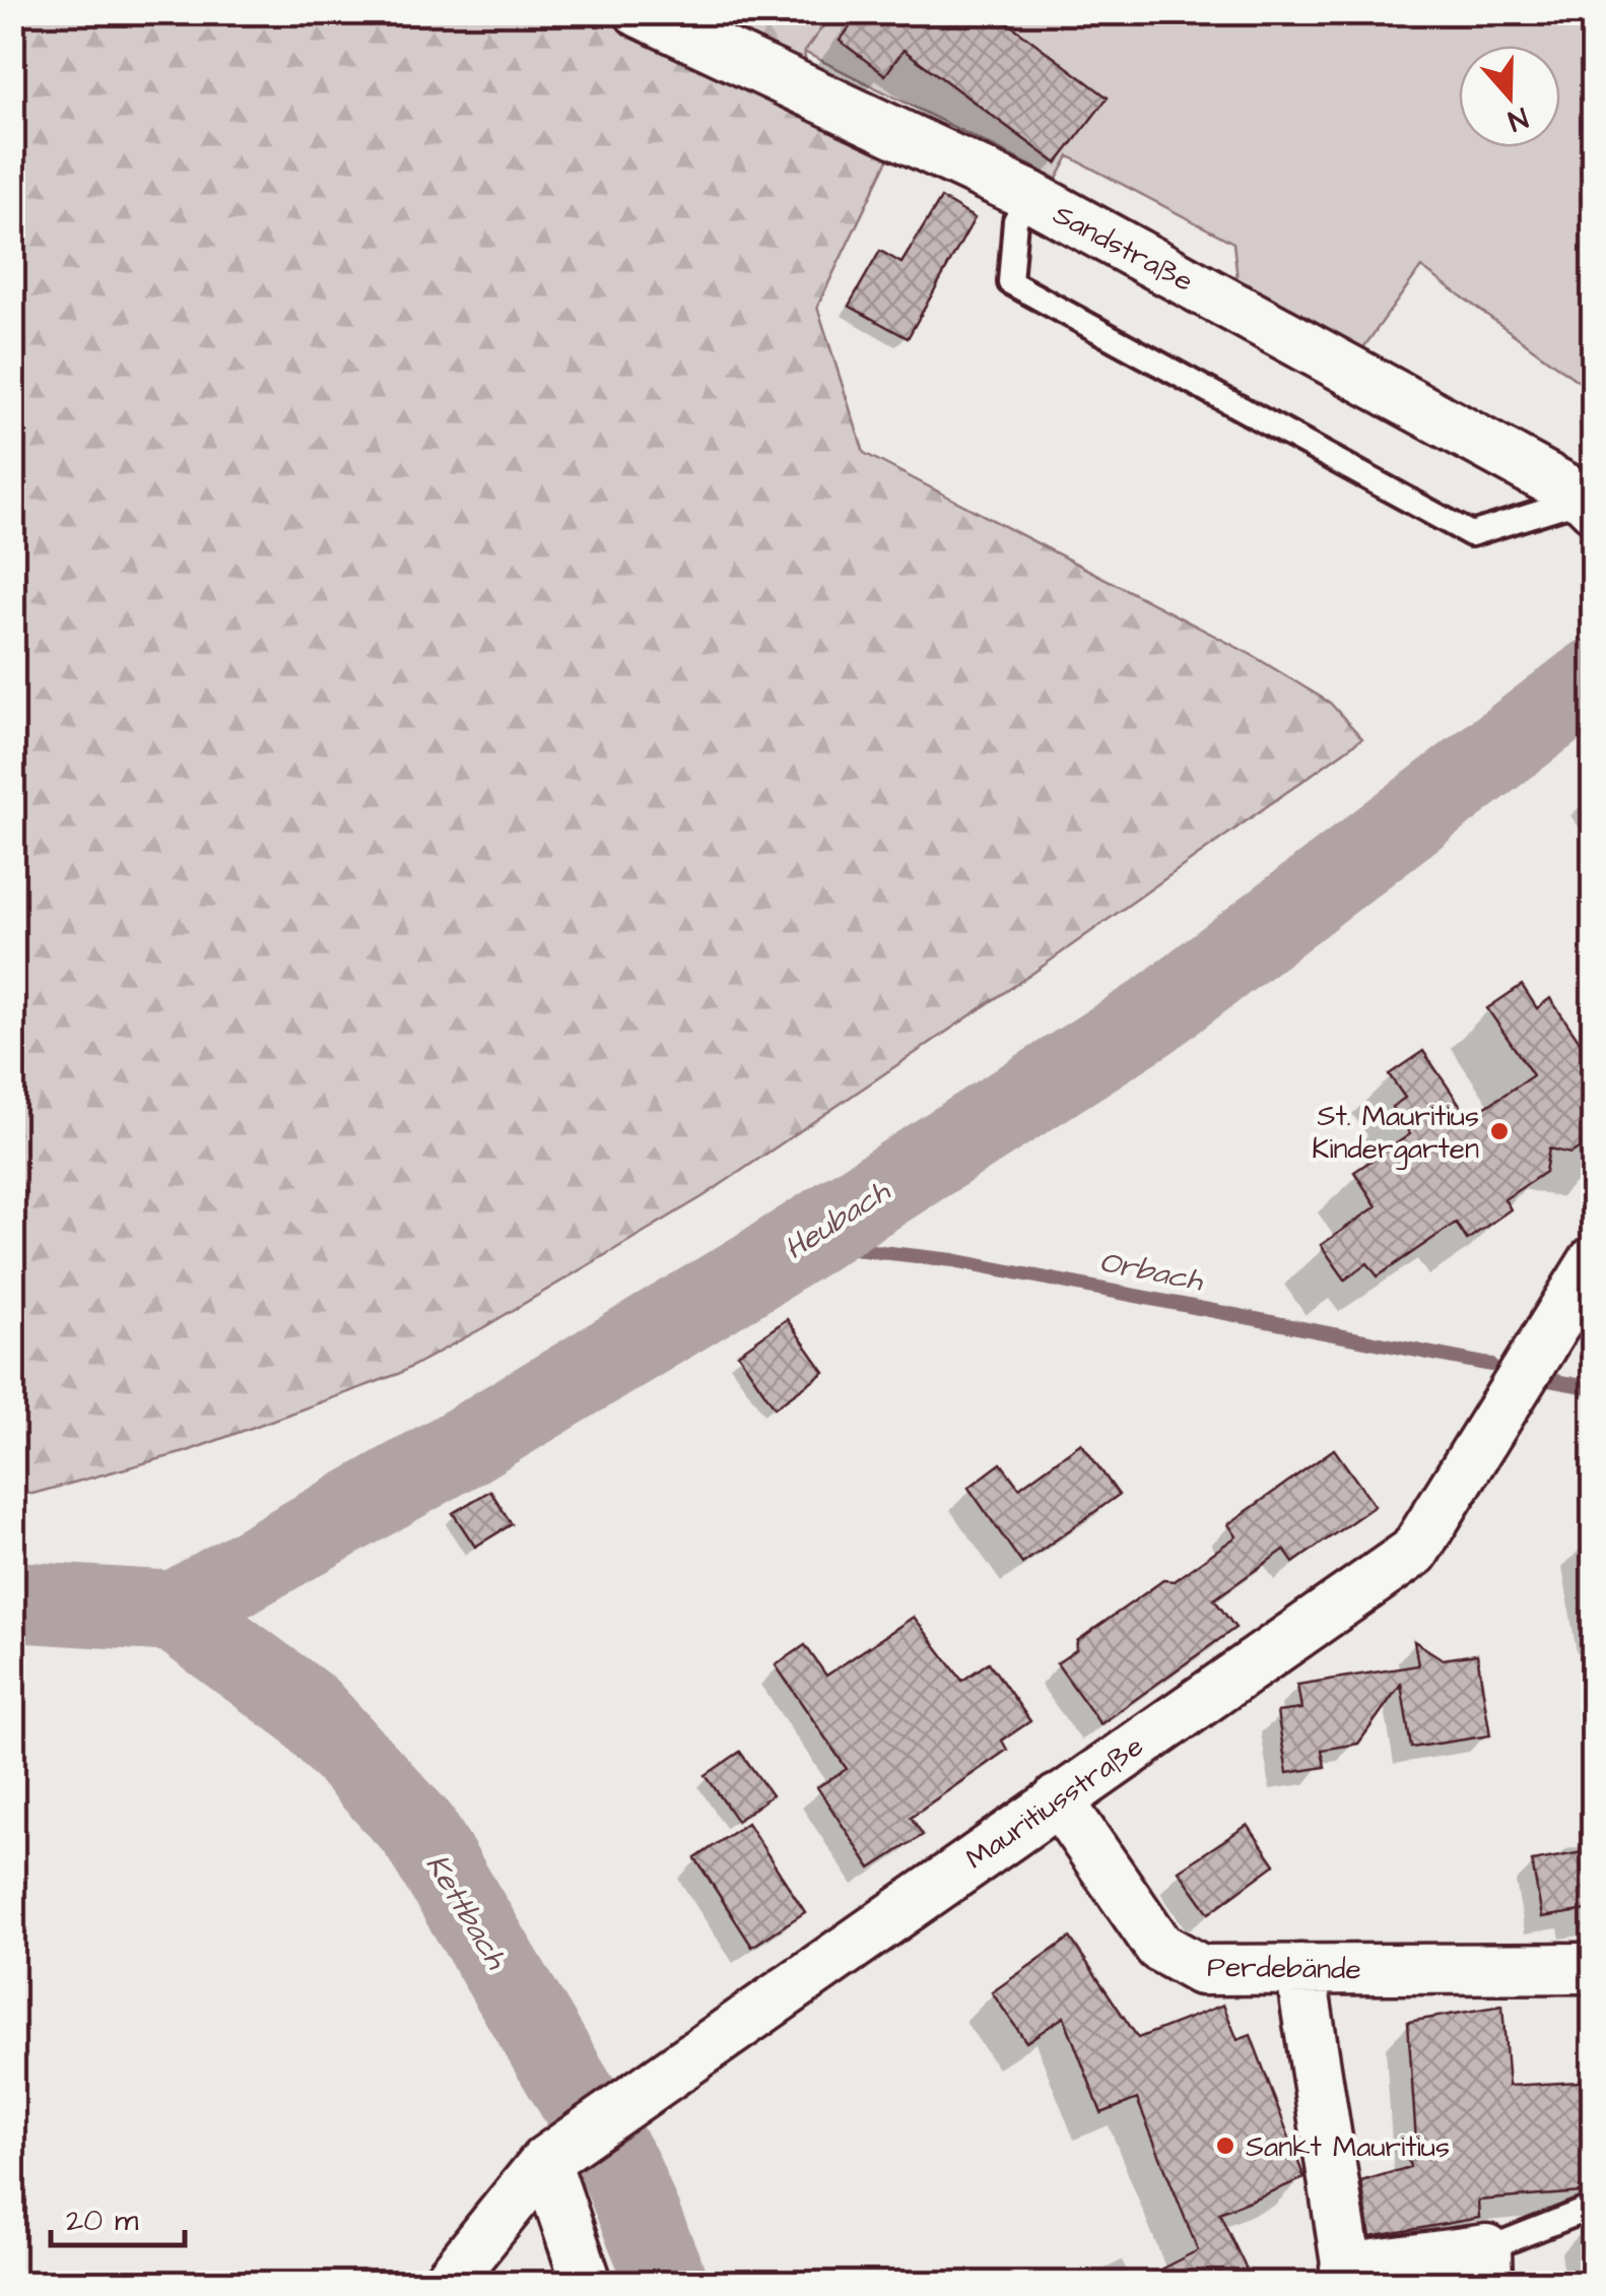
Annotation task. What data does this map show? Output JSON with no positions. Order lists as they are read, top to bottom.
{
  "streets": {
    "street": ["Sandstraße", "Mauritiusstraße", "Perdebände"]
  },
  "crossings": [
    ["Mauritiusstraße", "Perdebände"]
  ],
  "water": ["Heubach", "Orbach", "Kettbach"],
  "places": ["St. Mauritius Kindergarten", "Sankt Mauritius"],
  "scale_bar": "20 m",
  "north": "bottom"
}
